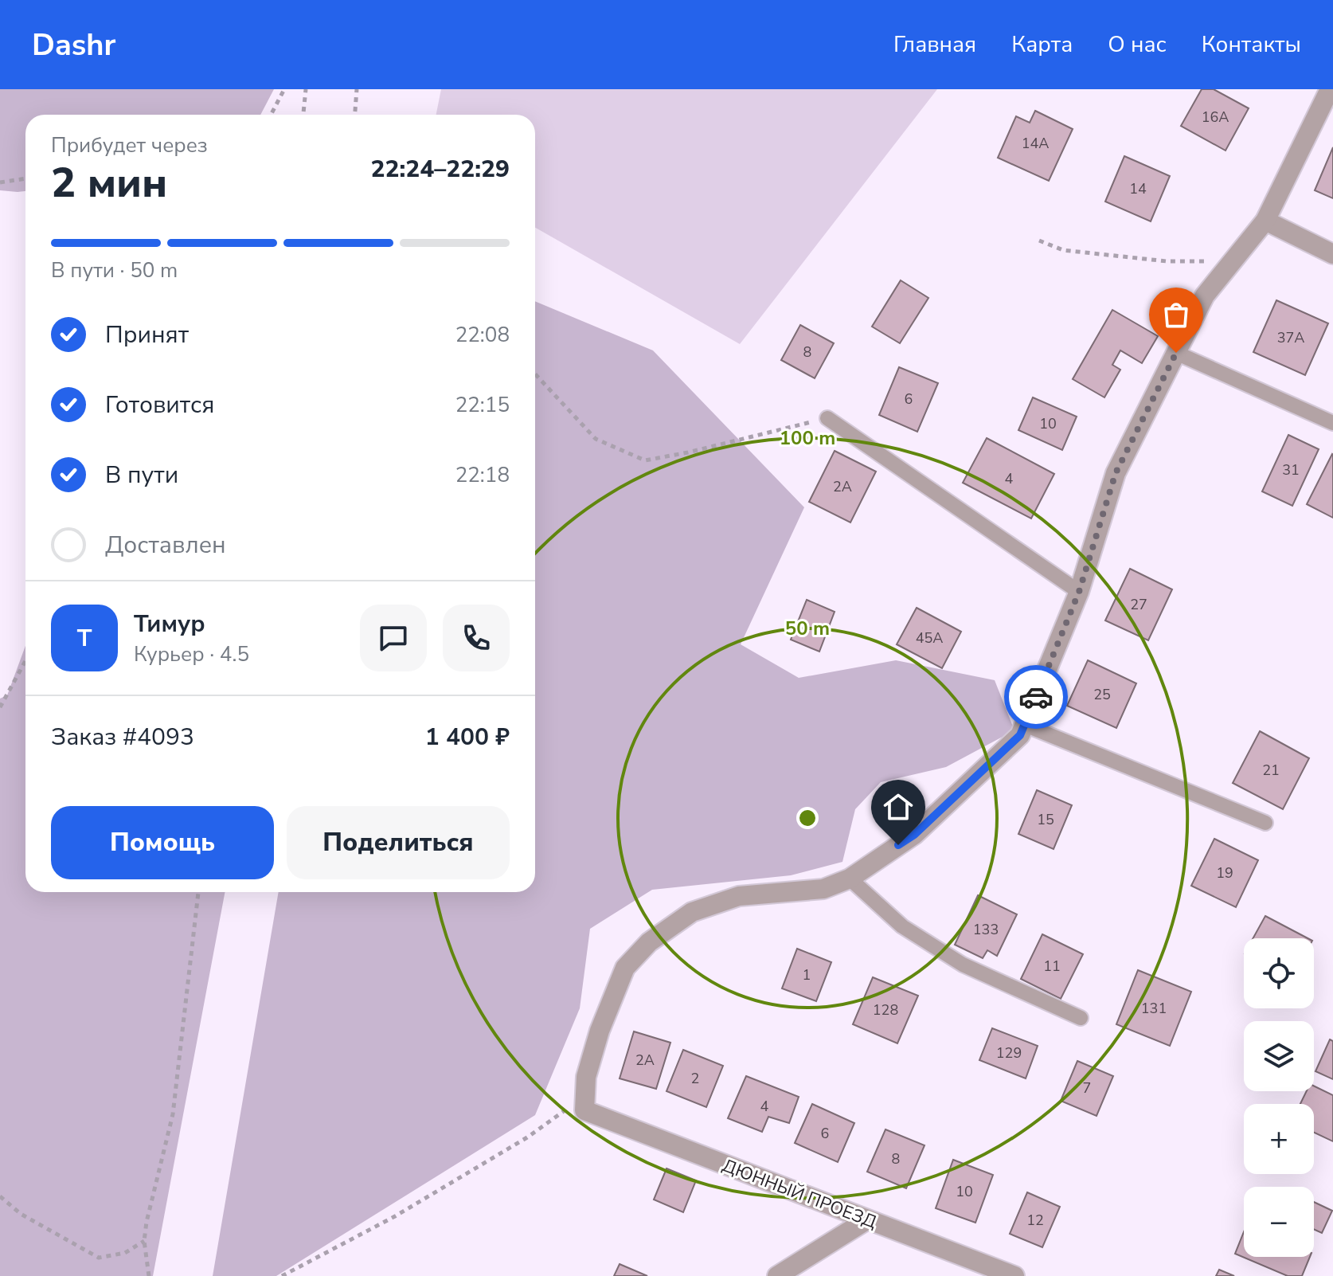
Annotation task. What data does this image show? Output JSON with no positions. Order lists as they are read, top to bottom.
{
  "streets": {
    "street": ["ДЮННЫЙ ПРОЕЗД"]
  },
  "house_numbers": [
    "16А",
    "14А",
    "14",
    "37А",
    "8",
    "6",
    "10",
    "31",
    "4",
    "2А",
    "27",
    "45А",
    "25",
    "21",
    "15",
    "19",
    "133",
    "11",
    "1",
    "131",
    "128",
    "129",
    "2А",
    "2",
    "7",
    "4",
    "6",
    "8",
    "10",
    "12"
  ],
  "page": {
    "header": "Dashr",
    "nav": [
      "Главная",
      "Карта",
      "О нас",
      "Контакты"
    ],
    "heading": ["2 мин", "Прибудет через", "22:24–22:29"],
    "panel": [
      "Тимур",
      "Курьер · 4.5",
      "Заказ #4093",
      "1 400 ₽"
    ],
    "bar": "В пути · 50 m",
    "list": [
      ["Принят", "22:08"],
      ["Готовится", "22:15"],
      ["В пути", "22:18"],
      "Доставлен"
    ],
    "round": "Т",
    "buttons": ["Помощь", "Поделиться"],
    "map_buttons": ["+", "−"]
  },
  "rings": ["100 m", "50 m"]
}
